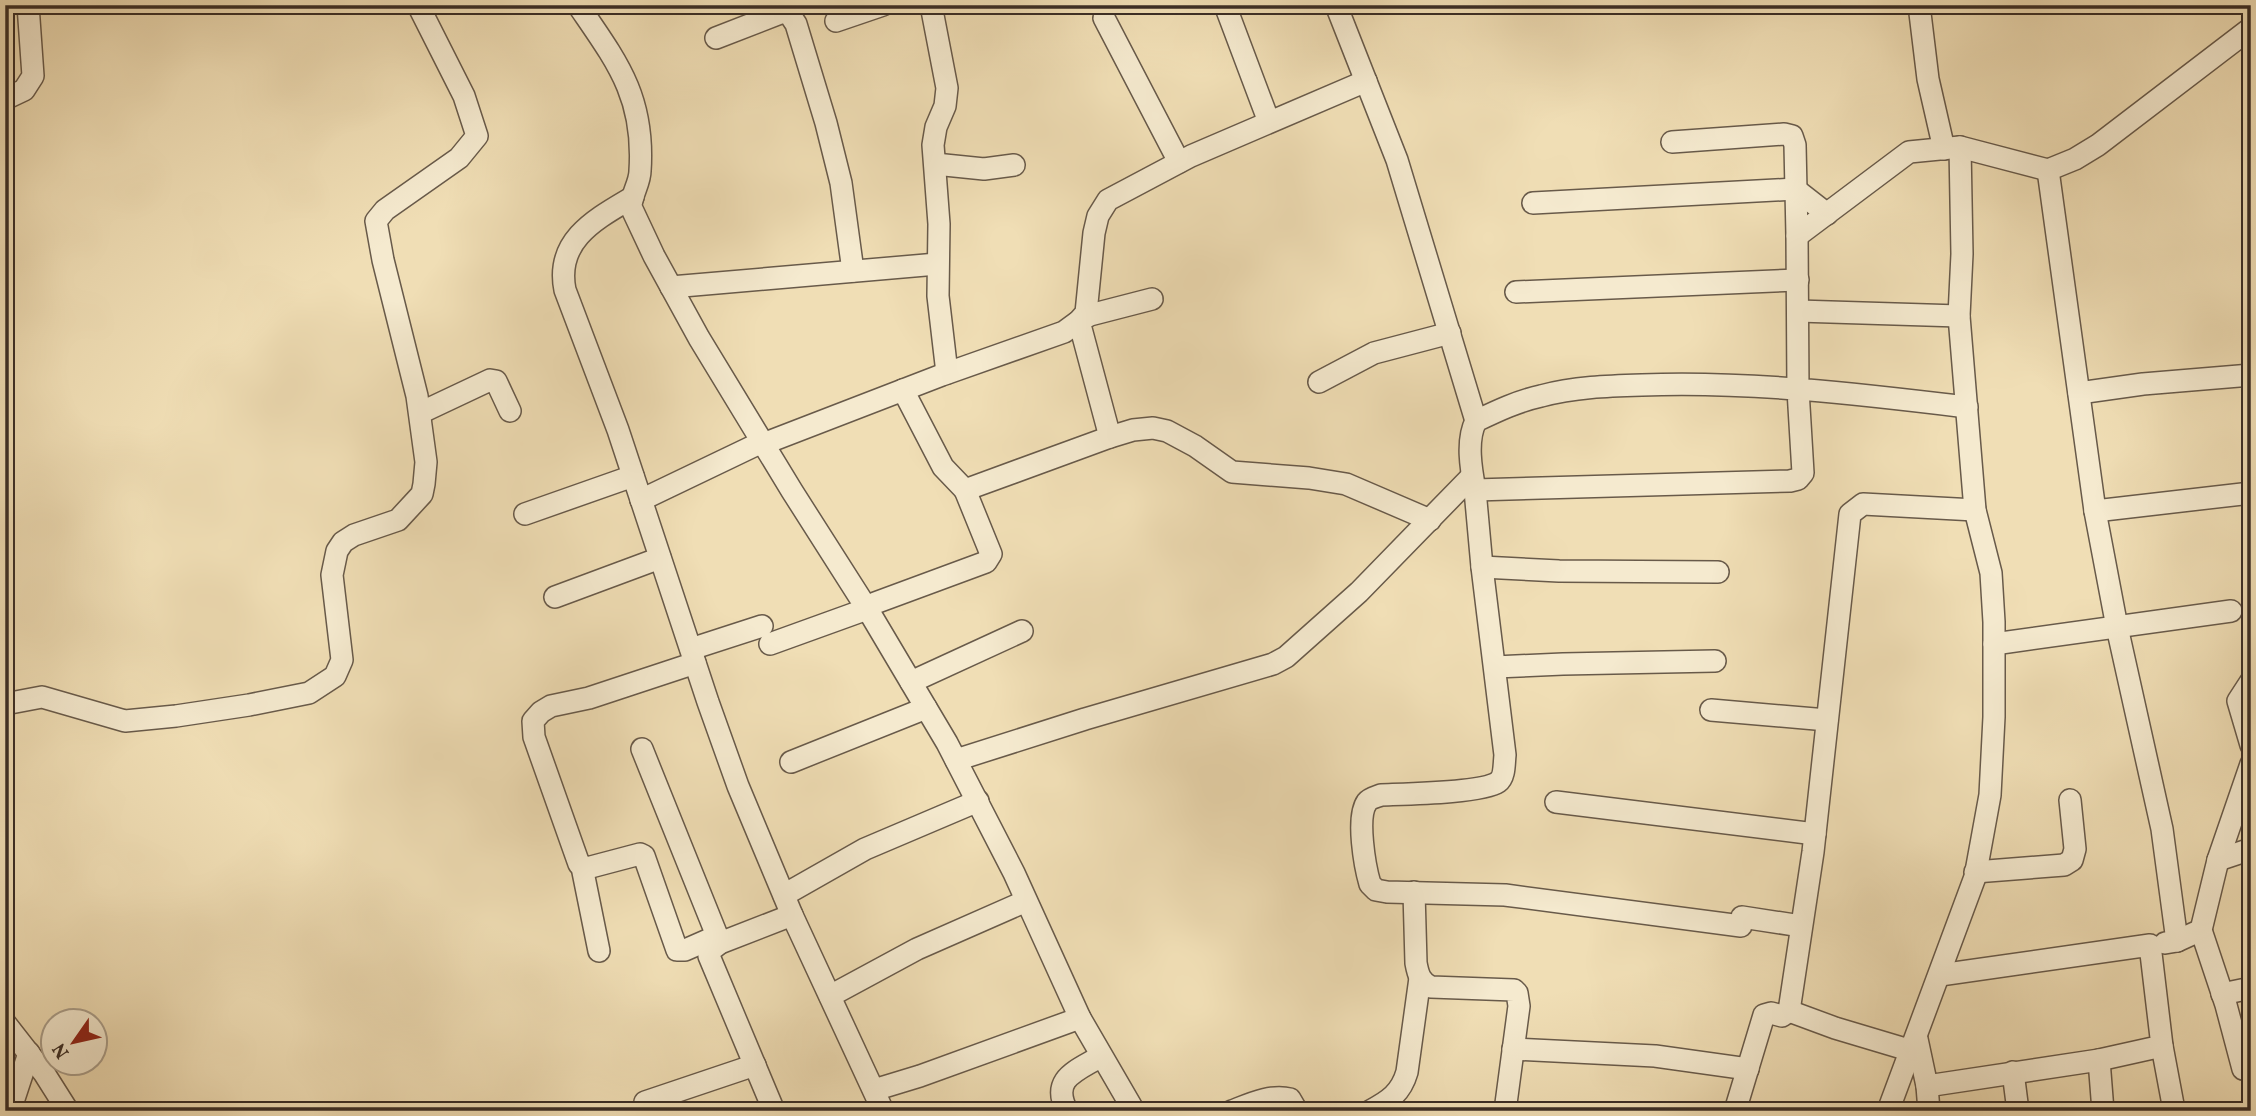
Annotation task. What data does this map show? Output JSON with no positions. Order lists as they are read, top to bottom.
{
  "north": "bottom left"
}
